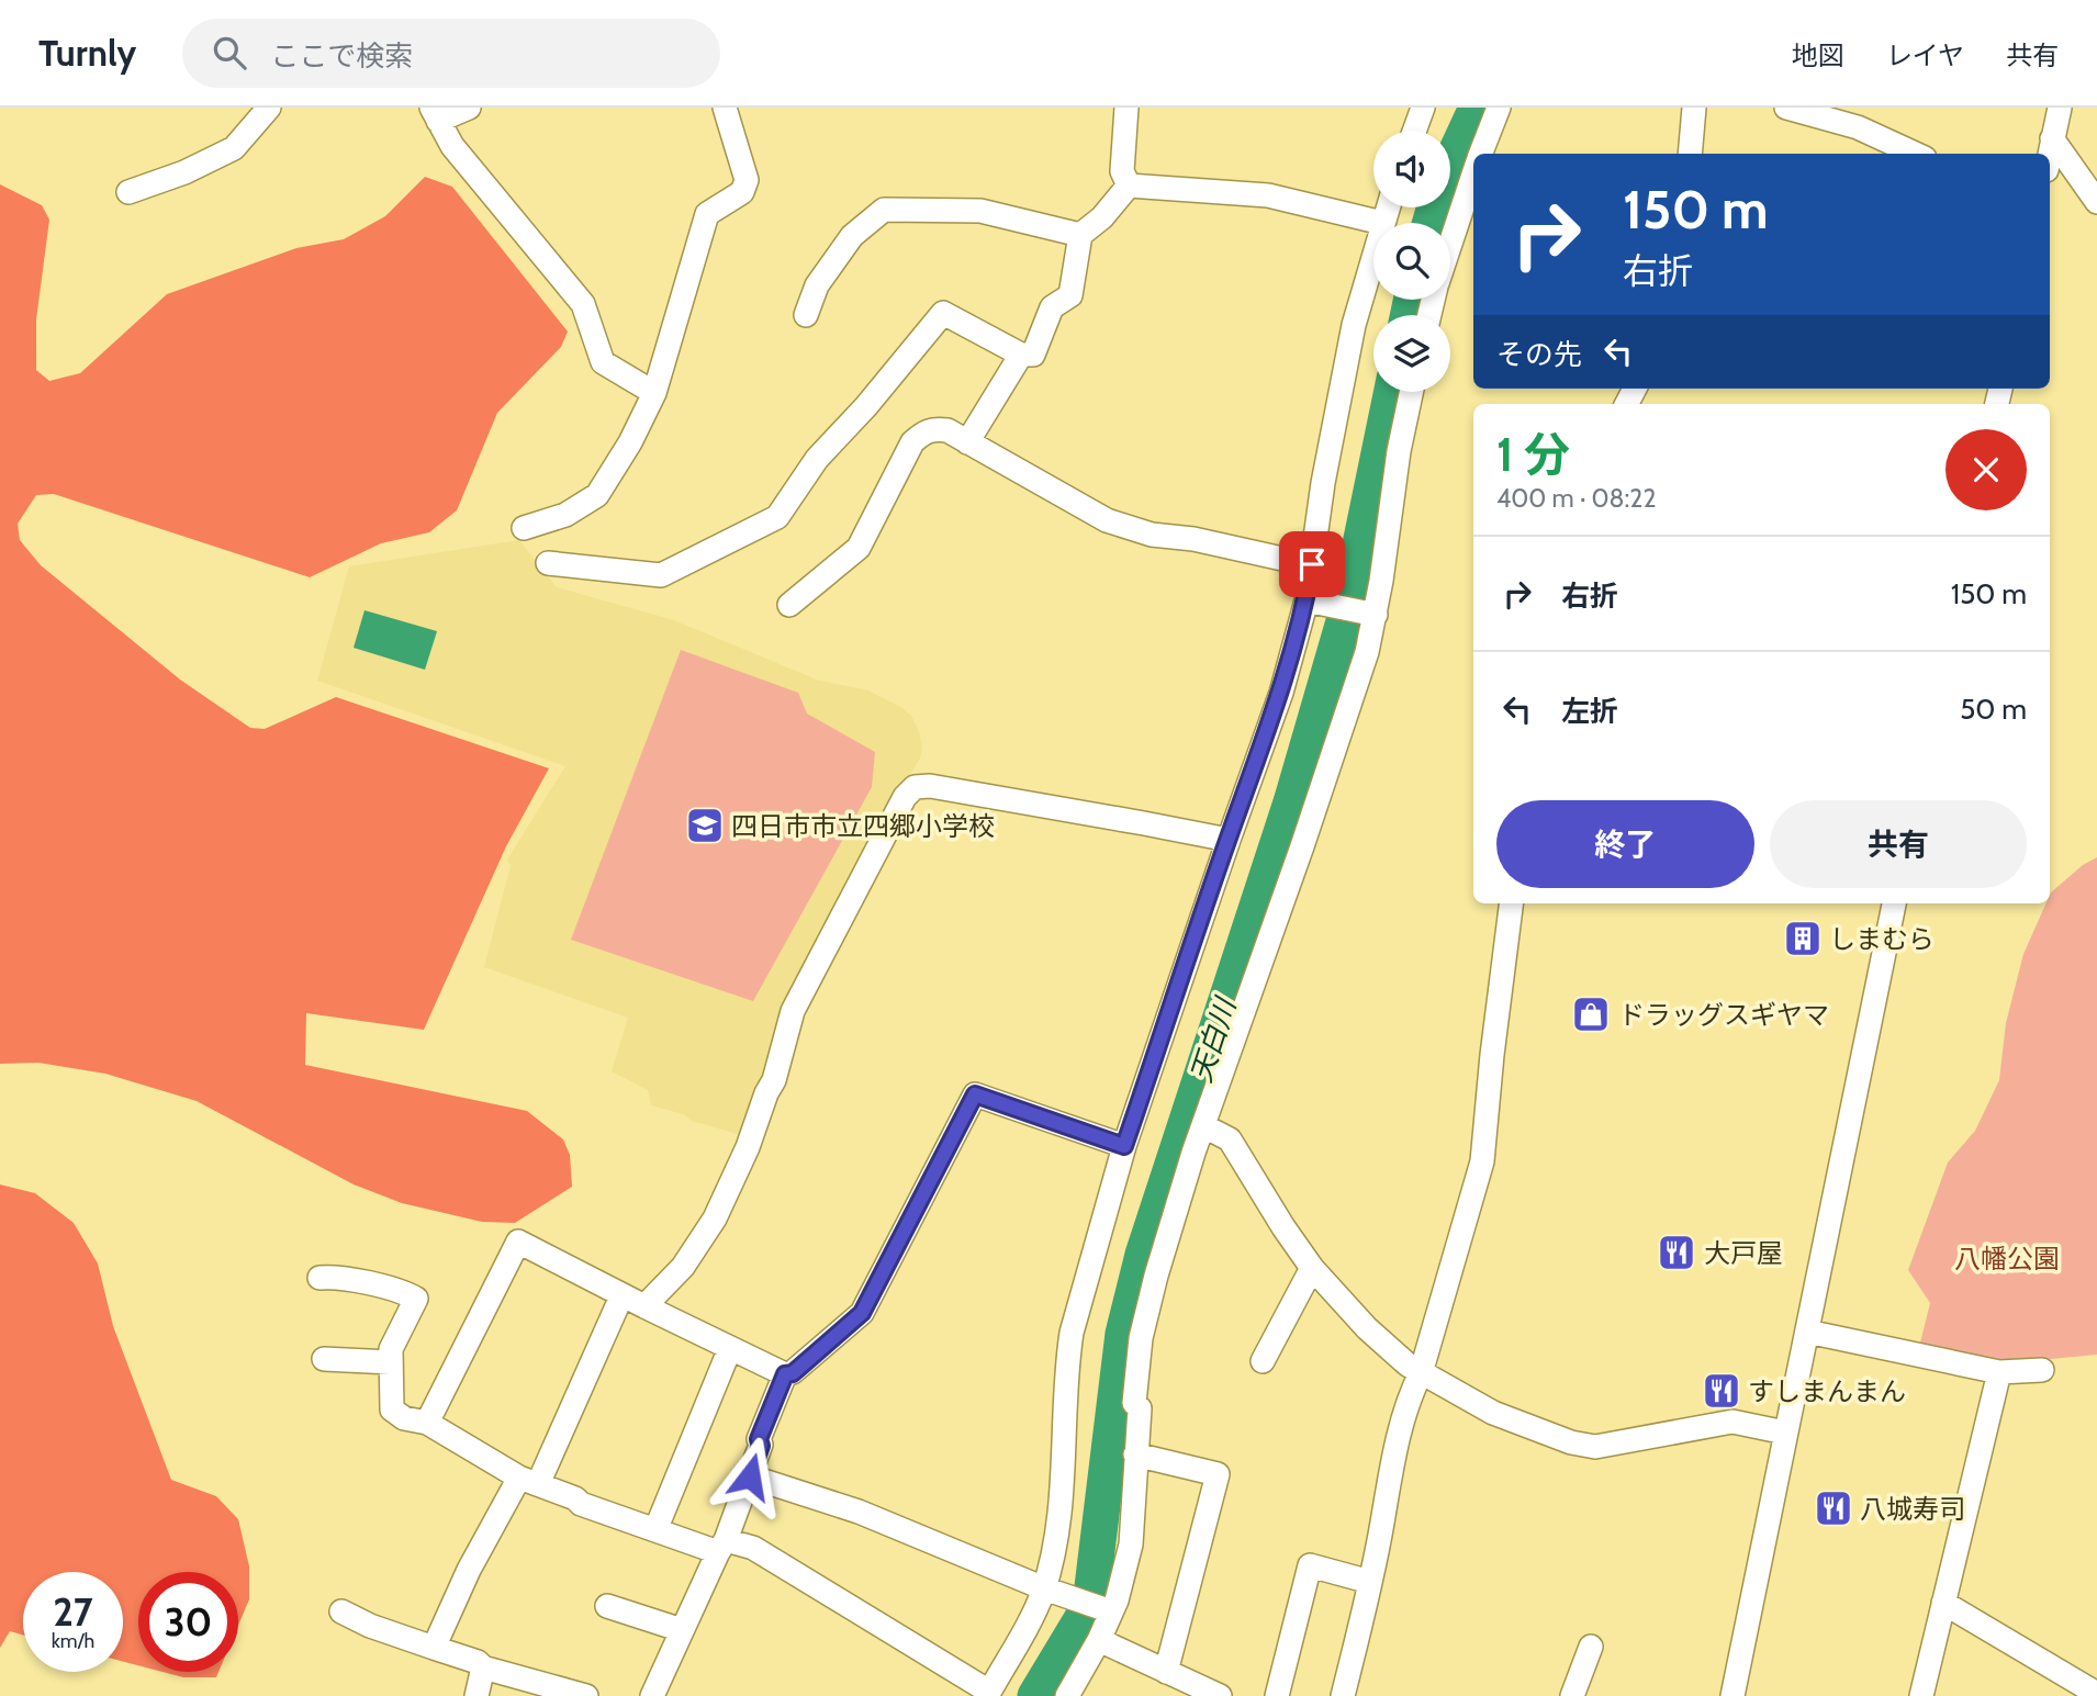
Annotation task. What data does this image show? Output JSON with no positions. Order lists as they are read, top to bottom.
{
  "water": ["天白川"],
  "parks": ["八幡公園"],
  "places": {
    "school or university": ["四日市市立四郷小学校"],
    "building": ["しまむら"],
    "shop": ["ドラッグスギヤマ"],
    "restaurant": ["大戸屋", "すしまんまん", "八城寿司"]
  },
  "page": {
    "header": "Turnly",
    "search": "ここで検索",
    "nav": ["地図", "レイヤ", "共有"],
    "turn": ["150 m", "右折"],
    "then": "その先",
    "heading": ["1 分", "400 m · 08:22"],
    "list": [
      {
        "name": "右折",
        "value": "150 m"
      },
      {
        "name": "左折",
        "value": "50 m"
      }
    ],
    "buttons": ["終了", "共有"],
    "speed": "27 km/h",
    "limit": "30"
  }
}
